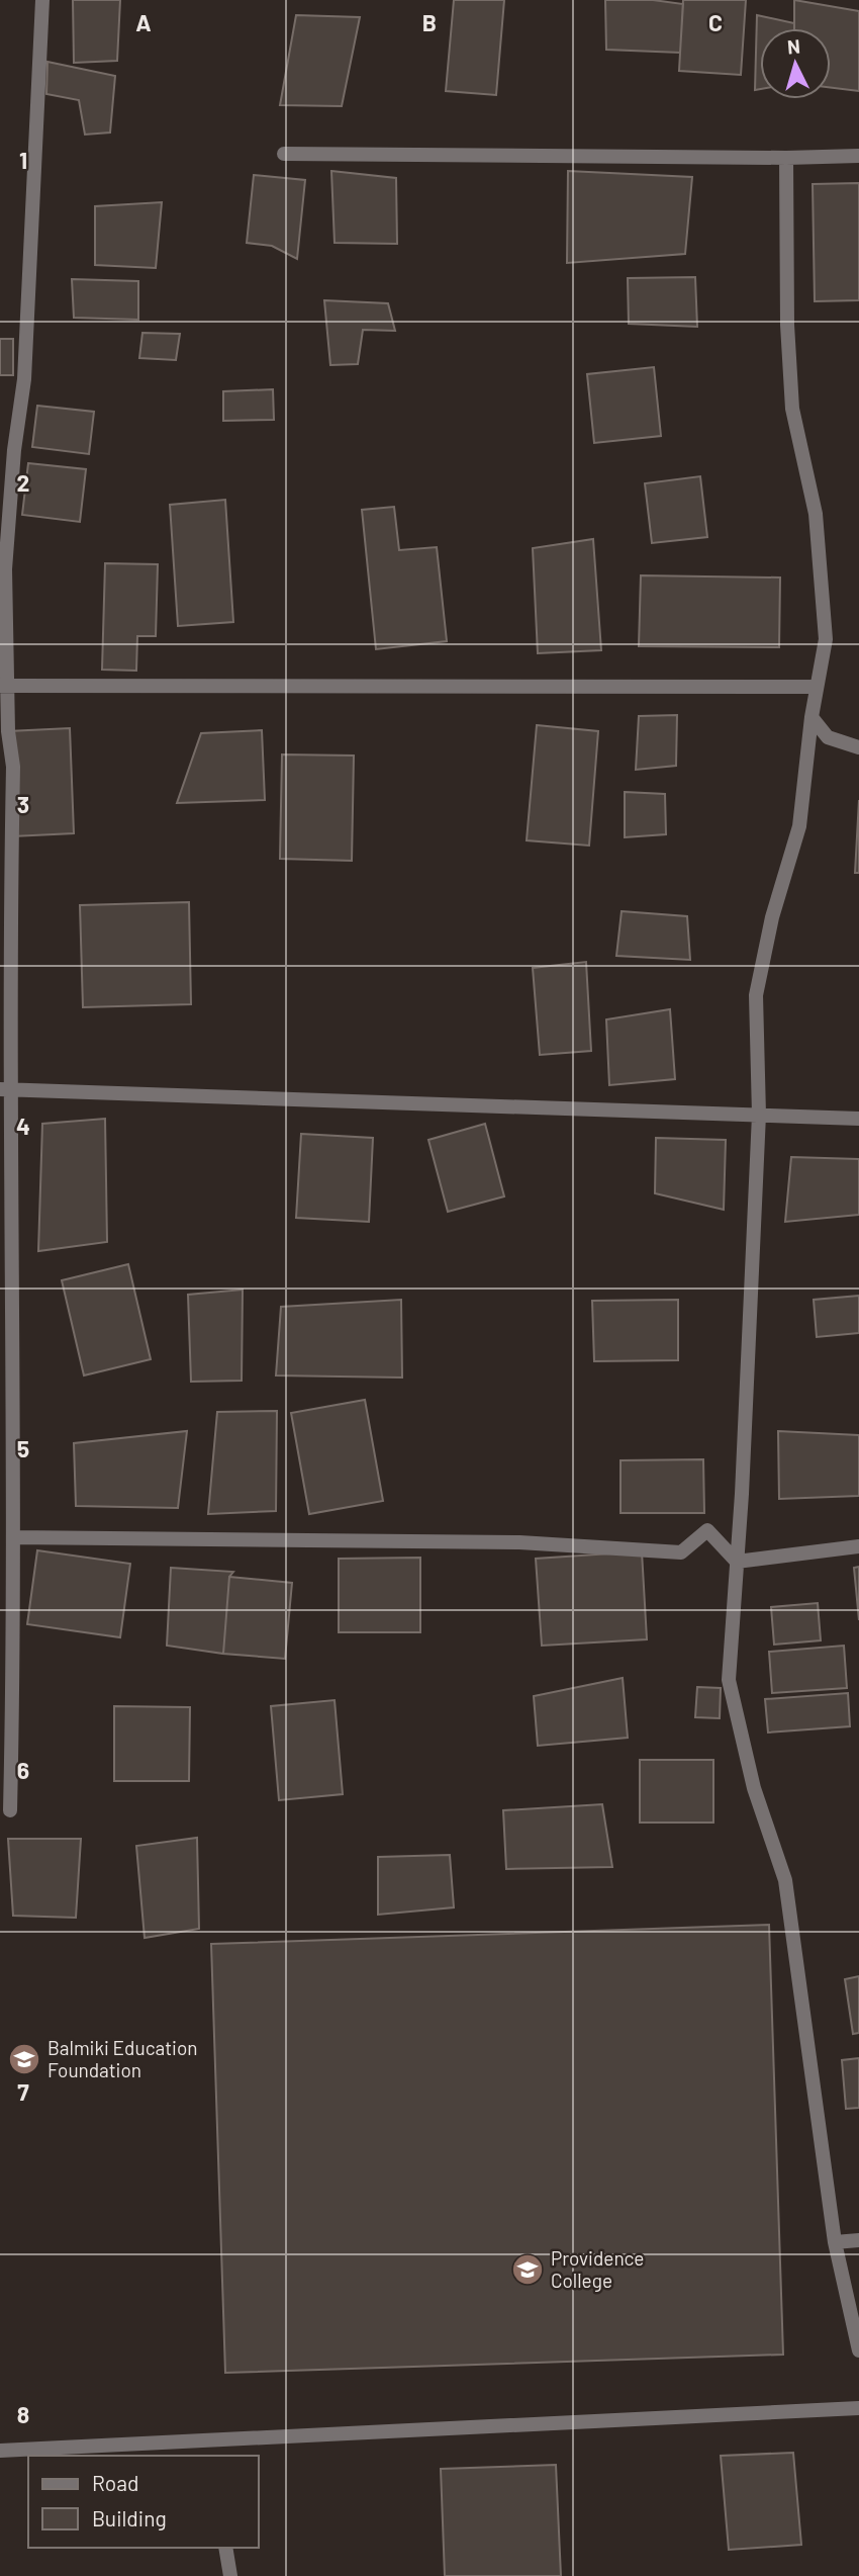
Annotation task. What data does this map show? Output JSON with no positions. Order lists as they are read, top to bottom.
{
  "places": {
    "school or university": ["Balmiki Education Foundation", "Providence College"]
  },
  "legend": ["Road", "Building"],
  "north": "top",
  "grid": {
    "columns": ["A", "B", "C"],
    "rows": [
      "1",
      "2",
      "3",
      "4",
      "5",
      "6",
      "7",
      "8"
    ]
  }
}
